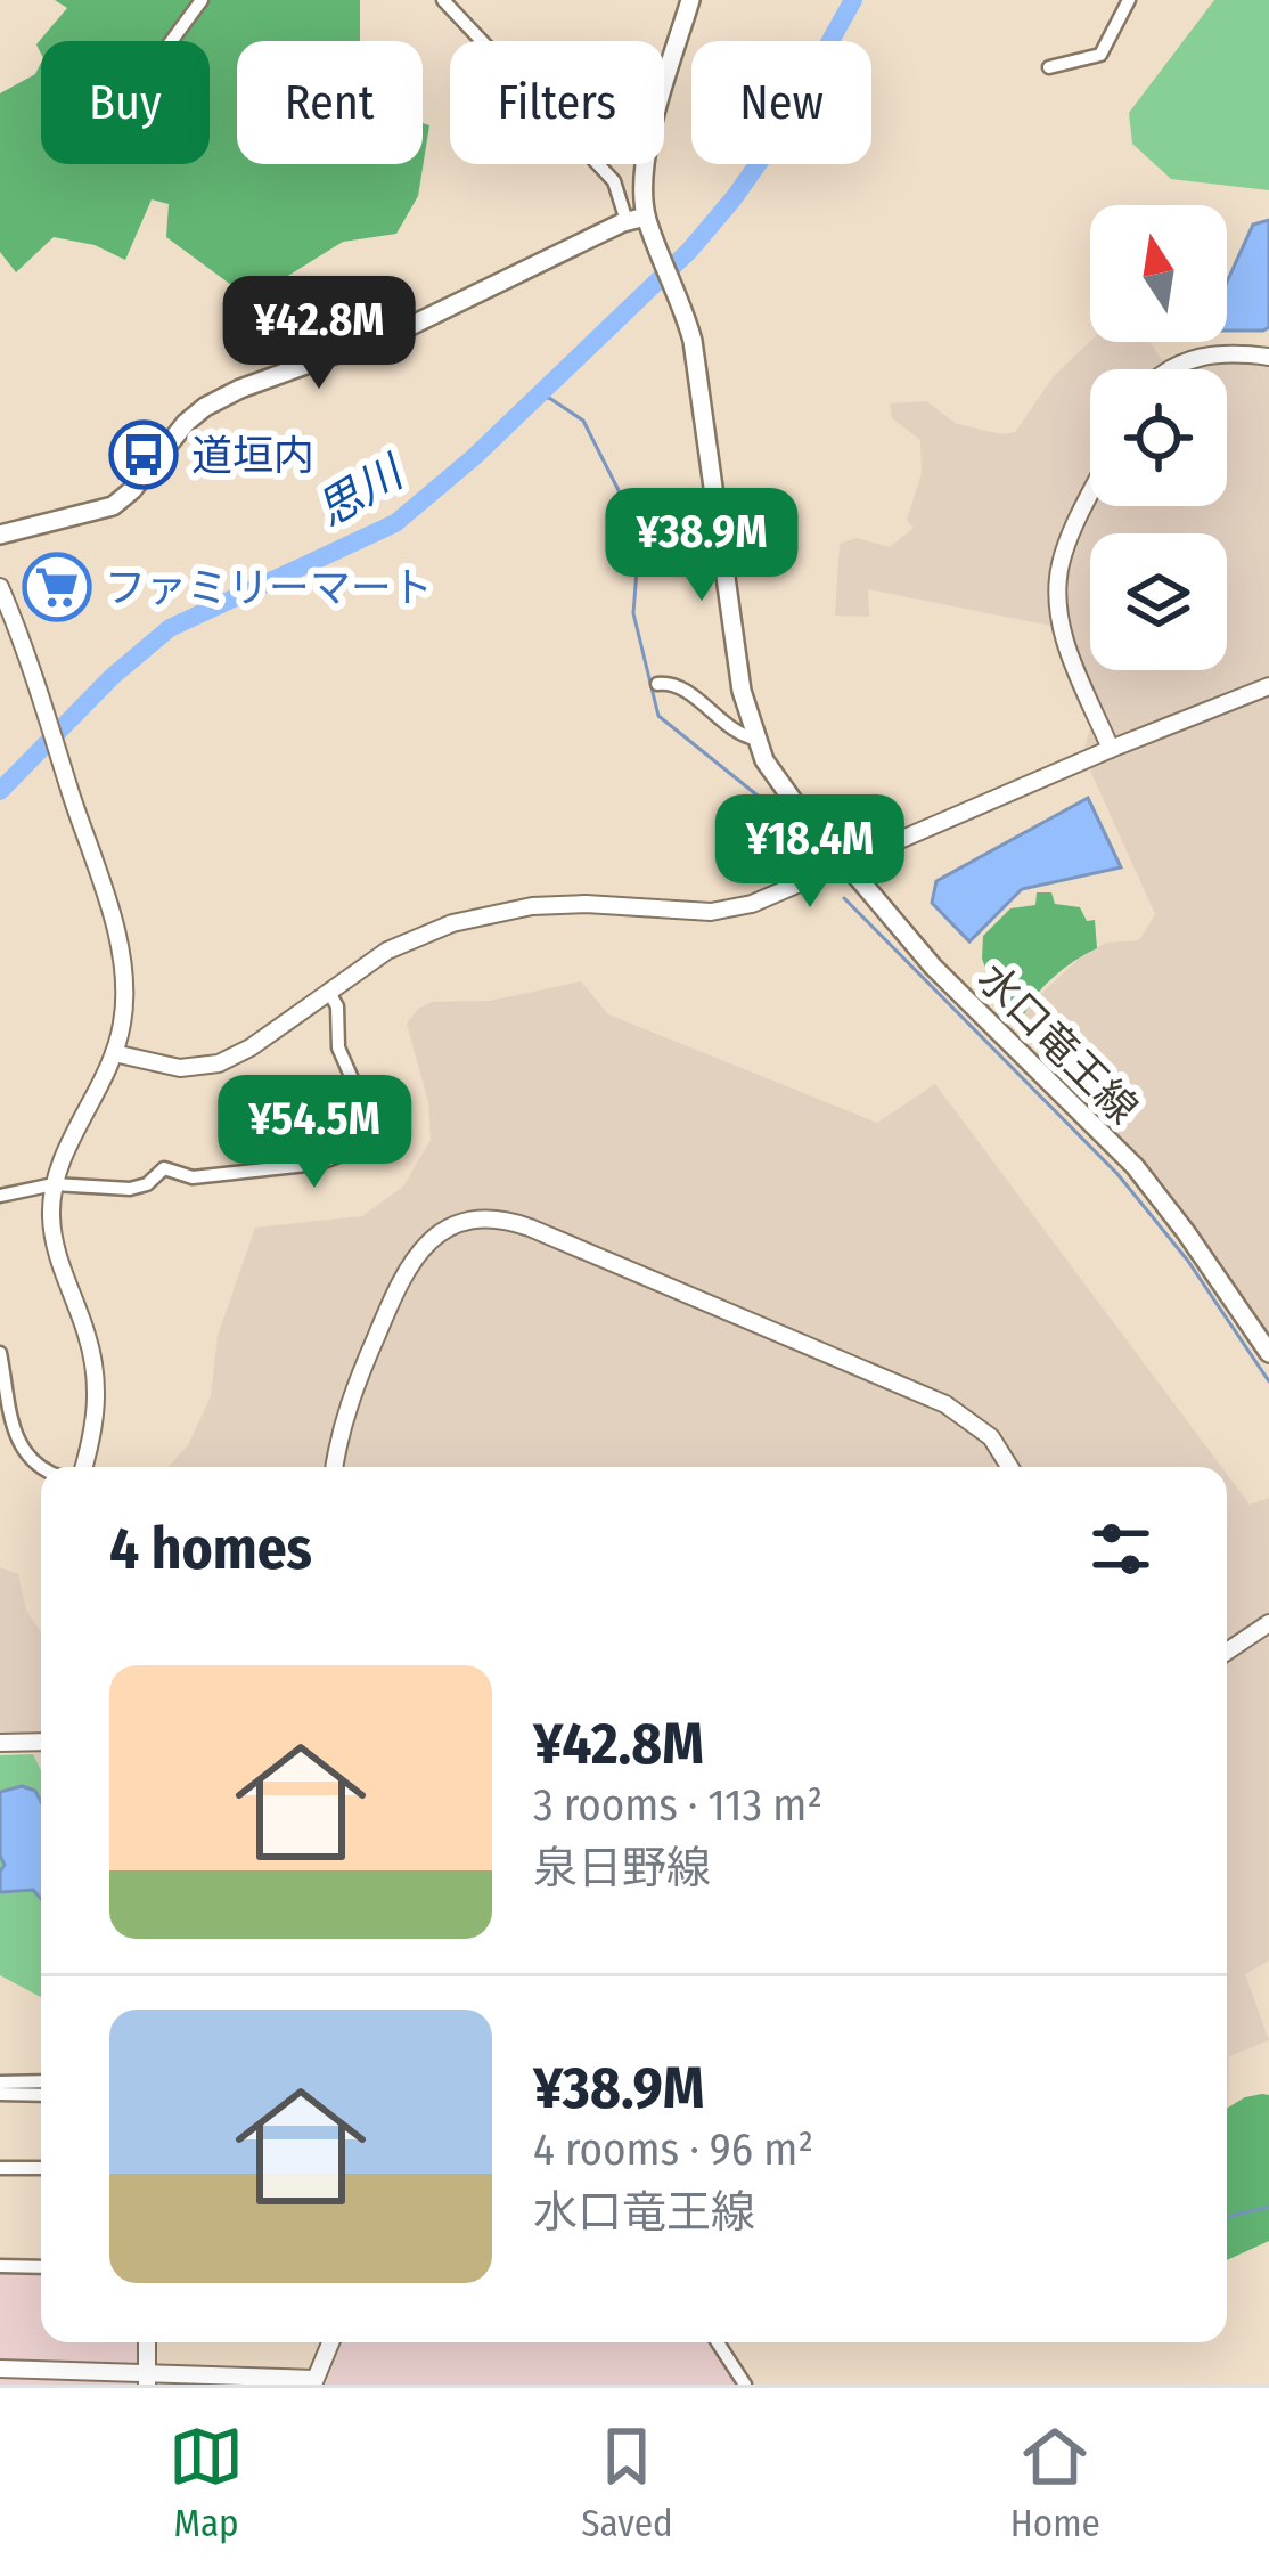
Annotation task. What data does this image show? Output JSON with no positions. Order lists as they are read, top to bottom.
{
  "streets": {
    "main road": ["水口竜王線"]
  },
  "water": ["思川"],
  "places": {
    "bus stop": ["道垣内"],
    "supermarket": ["ファミリーマート"]
  },
  "north": "top",
  "page": {
    "chip": [
      "Buy",
      "Rent",
      "Filters",
      "New"
    ],
    "price": [
      "¥42.8M",
      "¥38.9M",
      "¥18.4M",
      "¥54.5M"
    ],
    "heading": "4 homes",
    "list": [
      {
        "name": "¥42.8M",
        "note": "3 rooms · 113 m² · 泉日野線"
      },
      {
        "name": "¥38.9M",
        "note": "4 rooms · 96 m² · 水口竜王線"
      }
    ],
    "tabs": ["Map", "Saved", "Home"]
  }
}
